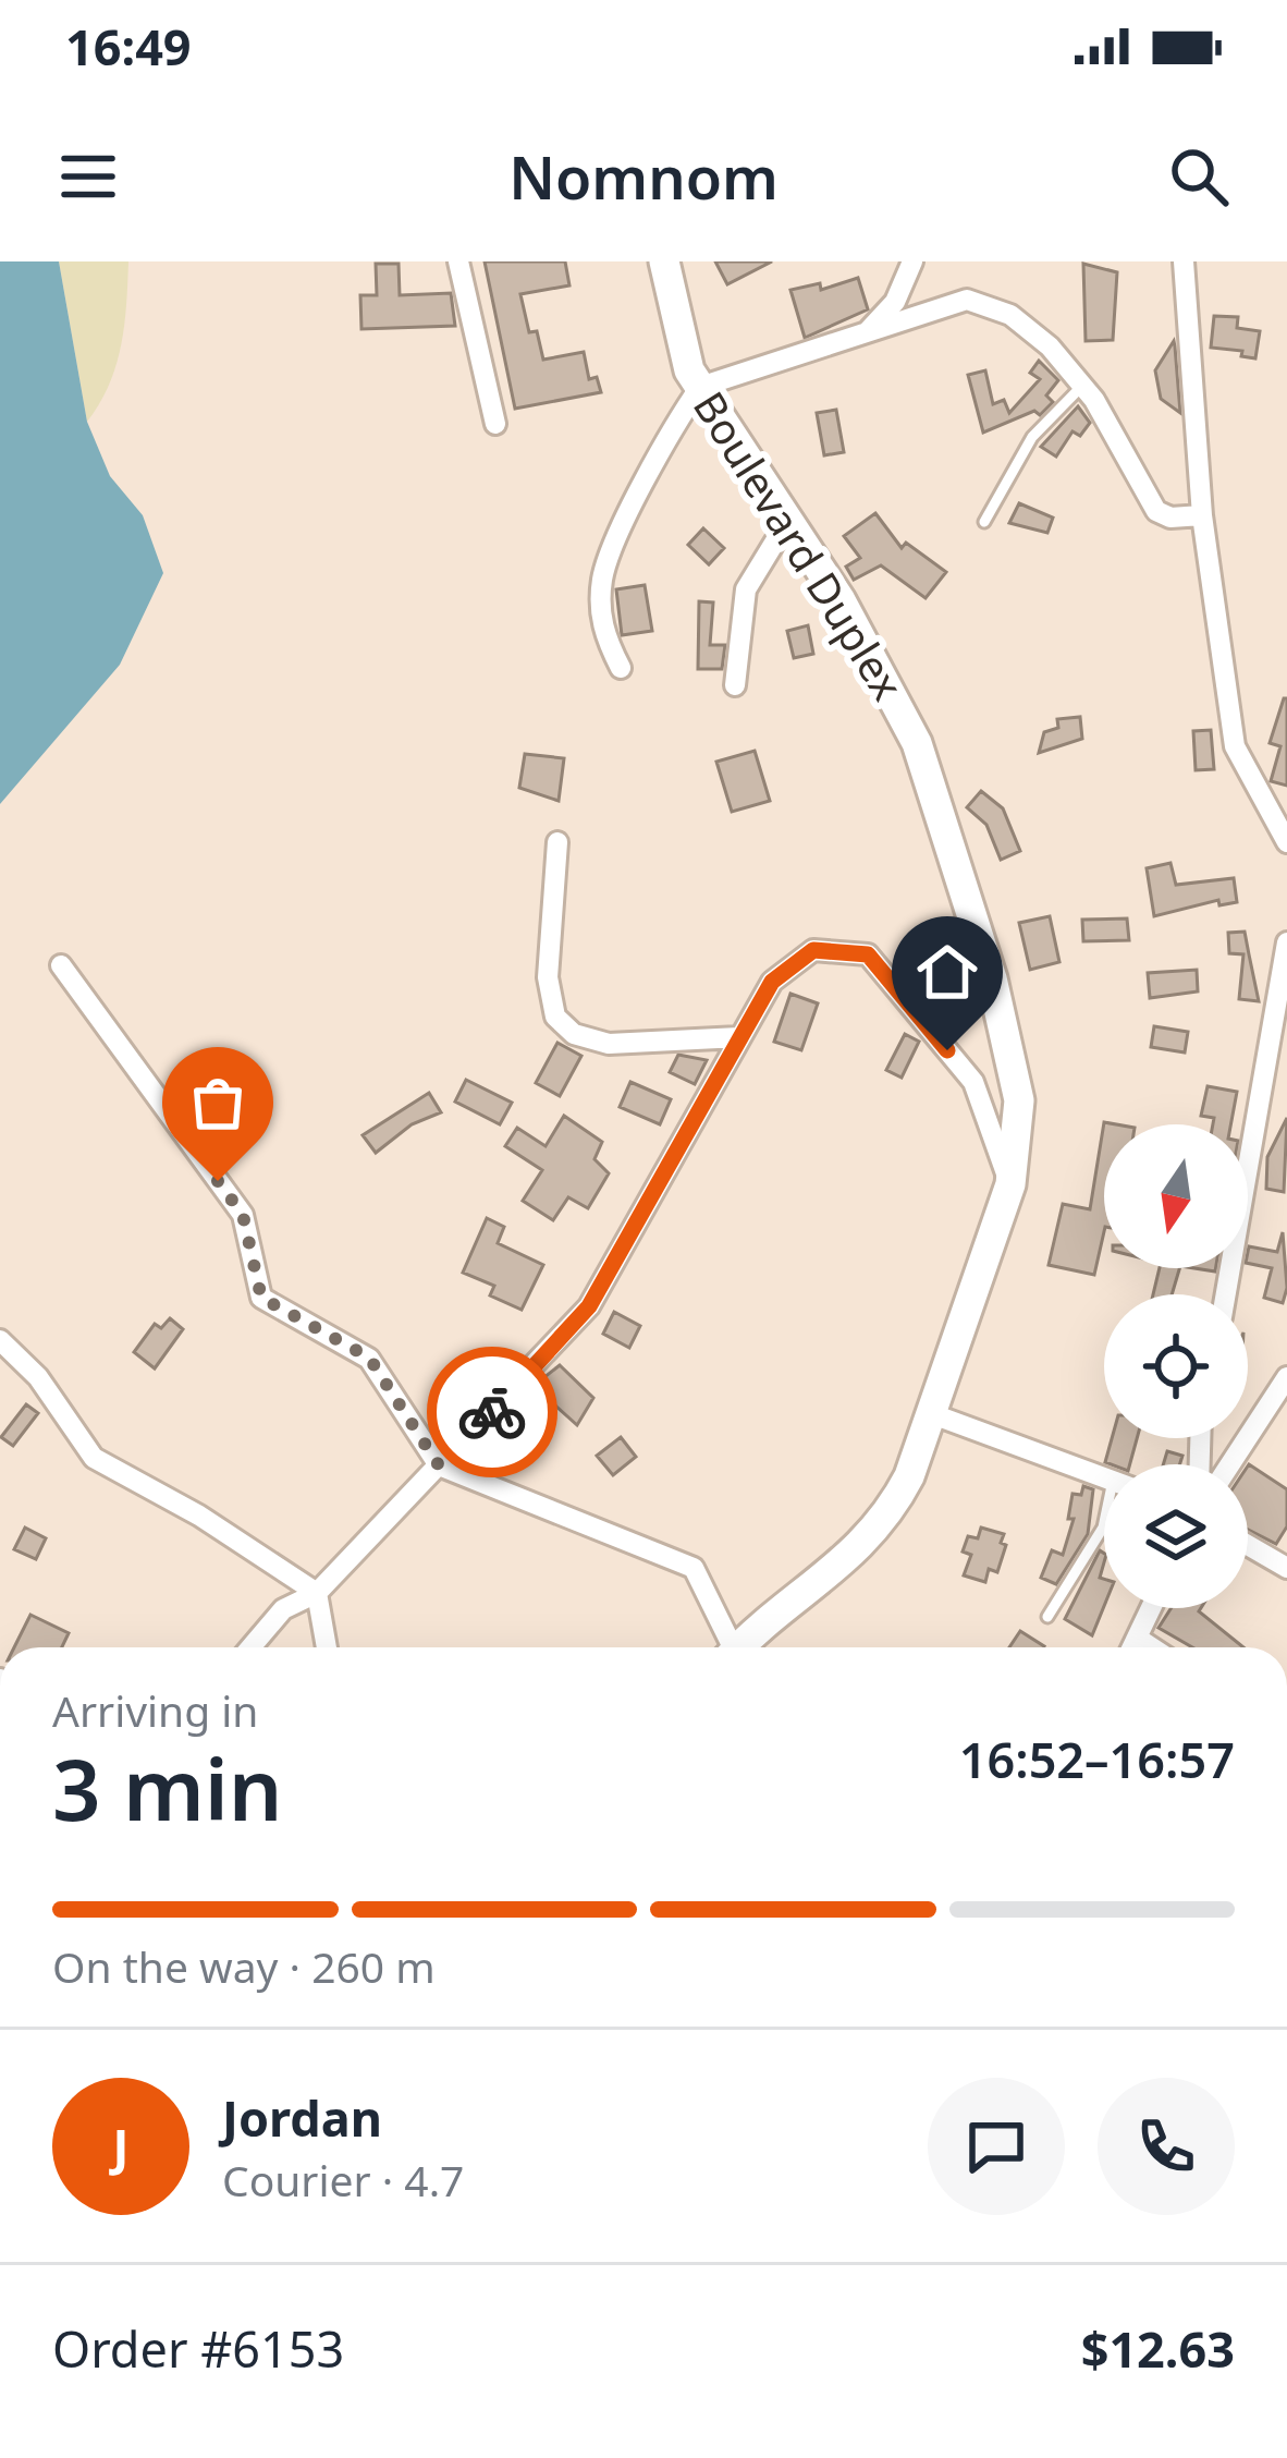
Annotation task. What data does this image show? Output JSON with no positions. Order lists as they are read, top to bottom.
{
  "streets": {
    "street": ["Boulevard Duplex"]
  },
  "north": "bottom",
  "page": {
    "status": "16:49",
    "header": "Nomnom",
    "heading": ["3 min", "Arriving in", "16:52–16:57"],
    "panel": [
      "Jordan",
      "Courier · 4.7",
      "Order #6153",
      "$12.63"
    ],
    "bar": "On the way · 260 m",
    "round": "J"
  }
}
